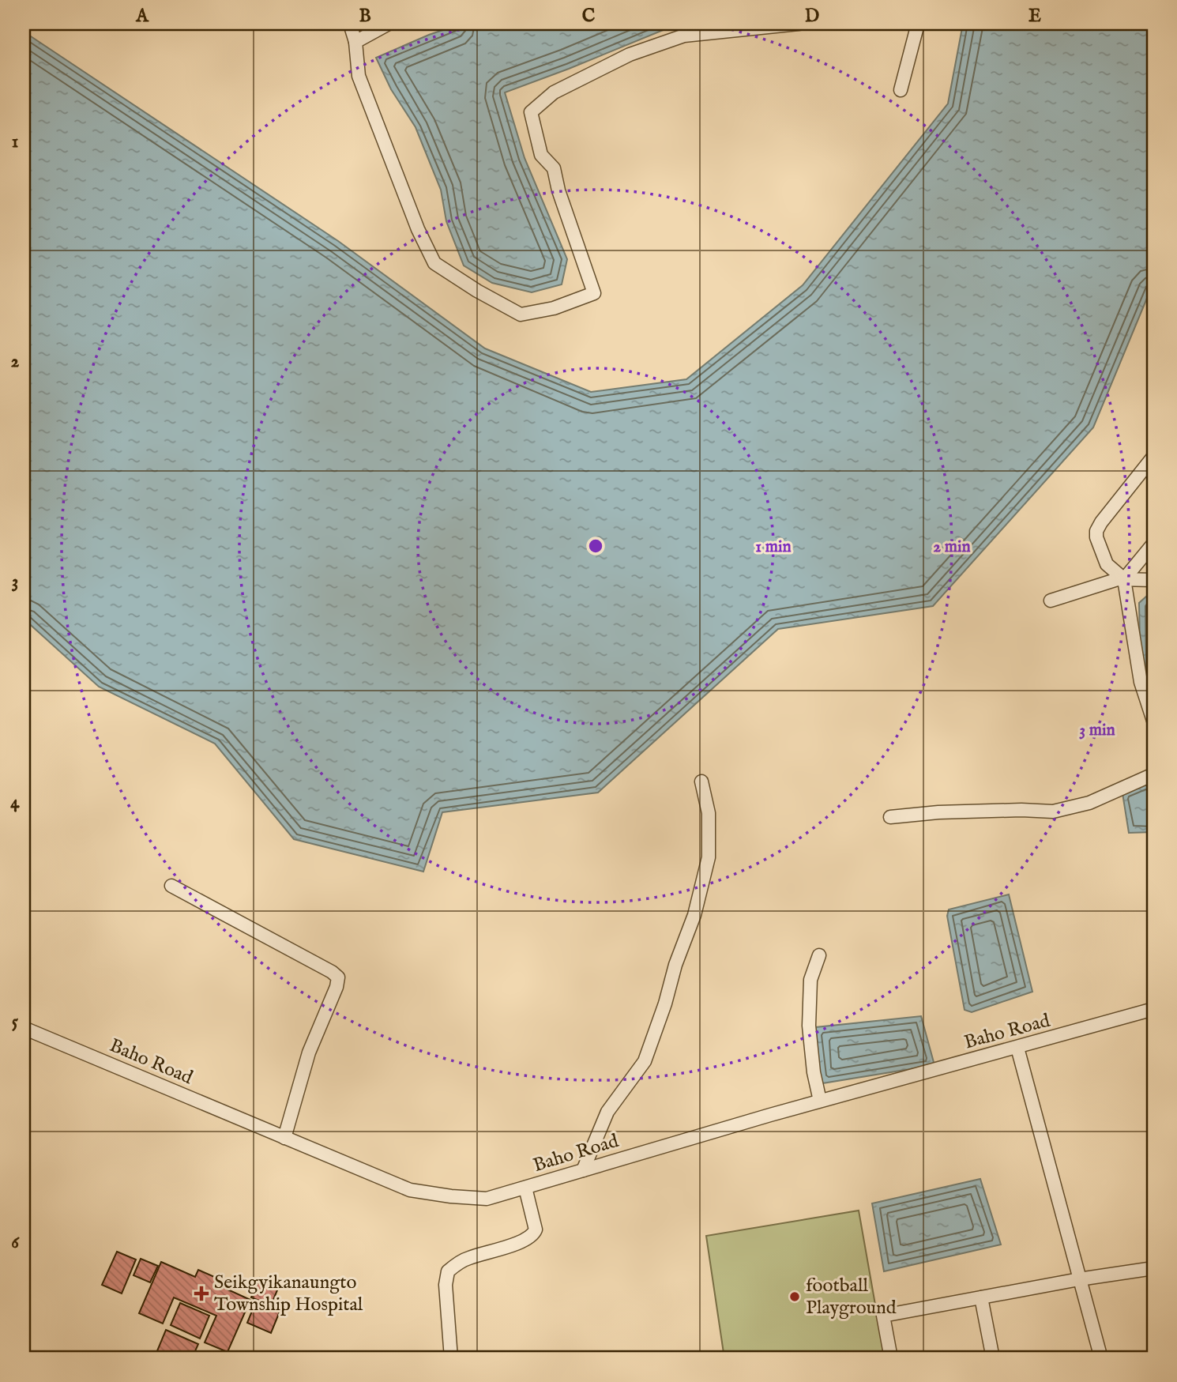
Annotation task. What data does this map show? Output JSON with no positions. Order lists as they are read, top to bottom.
{
  "streets": {
    "street": ["Baho Road"]
  },
  "places": {
    "health": ["Seikgyikanaungto Township Hospital"],
    "other": ["football Playground"]
  },
  "grid": {
    "columns": [
      "A",
      "B",
      "C",
      "D",
      "E"
    ],
    "rows": [
      "1",
      "2",
      "3",
      "4",
      "5",
      "6"
    ]
  },
  "rings": ["1 min", "2 min", "3 min"]
}
